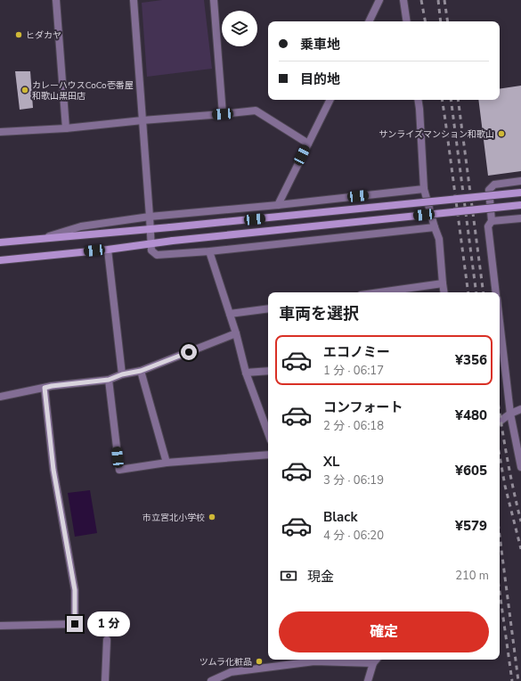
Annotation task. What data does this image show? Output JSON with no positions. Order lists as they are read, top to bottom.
{
  "places": [
    "ヒダカヤ",
    "カレーハウスCoCo壱番屋 和歌山黒田店",
    "サンライズマンション和歌山",
    "市立宮北小学校",
    "ツムラ化粧品"
  ],
  "page": {
    "banner": ["乗車地", "目的地"],
    "heading": "車両を選択",
    "list": [
      {
        "name": "エコノミー",
        "note": "1 分 · 06:17",
        "value": "¥356"
      },
      {
        "name": "コンフォート",
        "note": "2 分 · 06:18",
        "value": "¥480"
      },
      {
        "name": "XL",
        "note": "3 分 · 06:19",
        "value": "¥605"
      },
      {
        "name": "Black",
        "note": "4 分 · 06:20",
        "value": "¥579"
      }
    ],
    "pay": ["現金", "210 m"],
    "buttons": "確定",
    "bubble": "1 分"
  }
}
